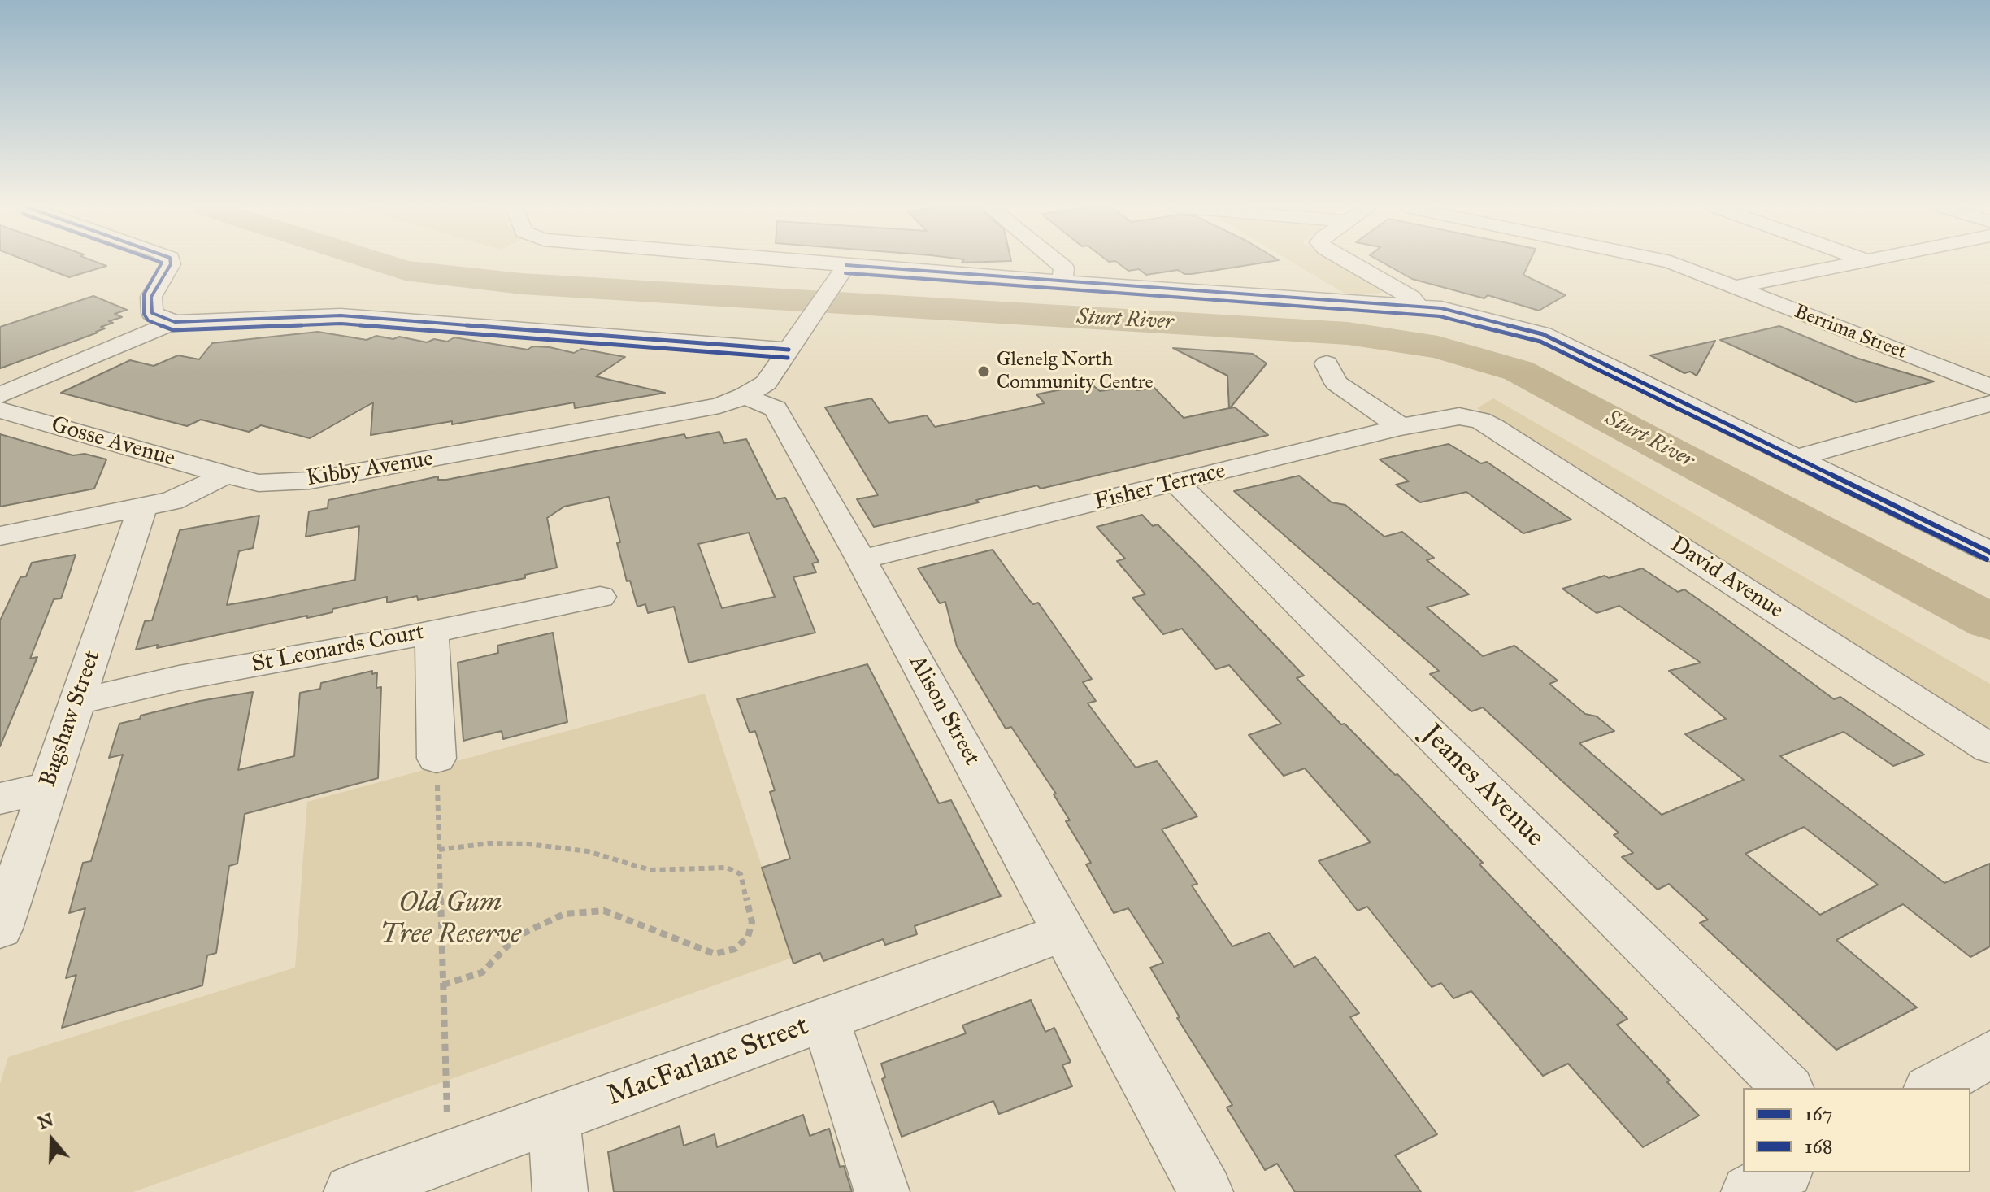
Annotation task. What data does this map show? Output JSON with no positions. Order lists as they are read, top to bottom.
{
  "streets": {
    "street": [
      "Berrima Street",
      "Gosse Avenue",
      "Kibby Avenue",
      "Fisher Terrace",
      "David Avenue",
      "St Leonards Court",
      "Alison Street",
      "Bagshaw Street",
      "Jeanes Avenue",
      "MacFarlane Street"
    ]
  },
  "crossings": [
    ["Gosse Avenue", "Kibby Avenue"],
    ["Kibby Avenue", "Alison Street"],
    ["Fisher Terrace", "David Avenue"],
    ["Fisher Terrace", "Alison Street"],
    ["Fisher Terrace", "Jeanes Avenue"],
    ["St Leonards Court", "Bagshaw Street"],
    ["Alison Street", "MacFarlane Street"]
  ],
  "water": ["Sturt River"],
  "parks": ["Old Gum Tree Reserve"],
  "places": ["Glenelg North Community Centre"],
  "lines": ["transit line 167", "transit line 168"],
  "legend": ["167", "168"],
  "north": "top"
}
